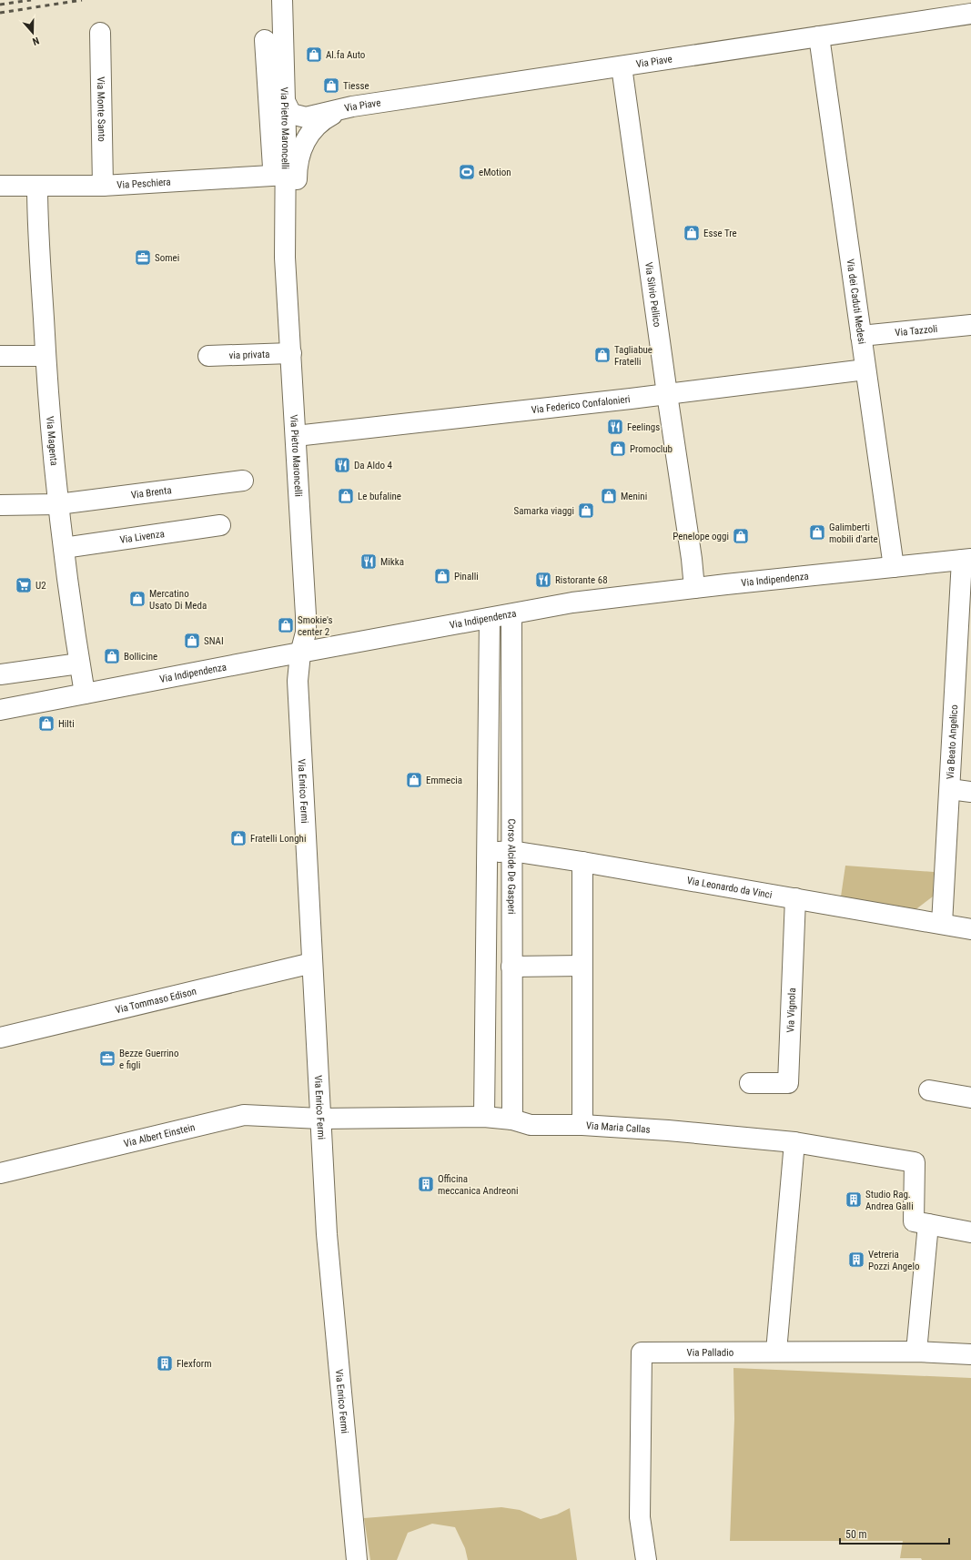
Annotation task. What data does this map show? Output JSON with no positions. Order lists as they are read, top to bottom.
{
  "streets": {
    "street": [
      "Via Piave",
      "Via Monte Santo",
      "Via Pietro Maroncelli",
      "Via Peschiera",
      "Via Silvio Pellico",
      "Via dei Caduti Medesi",
      "Via Tazzoli",
      "via privata",
      "Via Federico Confalonieri",
      "Via Magenta",
      "Via Brenta",
      "Via Livenza",
      "Via Indipendenza",
      "Via Beato Angelico",
      "Via Enrico Fermi",
      "Corso Alcide De Gasperi",
      "Via Leonardo da Vinci",
      "Via Tommaso Edison",
      "Via Vignola",
      "Via Maria Callas",
      "Via Albert Einstein",
      "Via Palladio"
    ]
  },
  "crossings": [
    ["Via Piave", "Via Pietro Maroncelli"],
    ["Via Piave", "Via Silvio Pellico"],
    ["Via Piave", "Via dei Caduti Medesi"],
    ["Via Monte Santo", "Via Peschiera"],
    ["Via Pietro Maroncelli", "Via Peschiera"],
    ["Via Pietro Maroncelli", "via privata"],
    ["Via Pietro Maroncelli", "Via Federico Confalonieri"],
    ["Via Pietro Maroncelli", "Via Indipendenza"],
    ["Via Pietro Maroncelli", "Via Enrico Fermi"],
    ["Via Peschiera", "Via Magenta"],
    ["Via Silvio Pellico", "Via Federico Confalonieri"],
    ["Via Silvio Pellico", "Via Indipendenza"],
    ["Via dei Caduti Medesi", "Via Tazzoli"],
    ["Via dei Caduti Medesi", "Via Federico Confalonieri"],
    ["Via dei Caduti Medesi", "Via Indipendenza"],
    ["Via Magenta", "Via Brenta"],
    ["Via Magenta", "Via Livenza"],
    ["Via Magenta", "Via Indipendenza"],
    ["Via Indipendenza", "Via Beato Angelico"],
    ["Via Indipendenza", "Via Enrico Fermi"],
    ["Via Indipendenza", "Corso Alcide De Gasperi"],
    ["Via Beato Angelico", "Via Leonardo da Vinci"],
    ["Via Enrico Fermi", "Via Tommaso Edison"],
    ["Via Enrico Fermi", "Via Maria Callas"],
    ["Via Enrico Fermi", "Via Albert Einstein"],
    ["Corso Alcide De Gasperi", "Via Leonardo da Vinci"],
    ["Corso Alcide De Gasperi", "Via Maria Callas"],
    ["Via Leonardo da Vinci", "Via Vignola"],
    ["Via Maria Callas", "Via Albert Einstein"]
  ],
  "places": {
    "shop": [
      "Al.fa Auto",
      "Tiesse",
      "Esse Tre",
      "Tagliabue Fratelli",
      "Promoclub",
      "Le bufaline",
      "Menini",
      "Samarka viaggi",
      "Galimberti mobili d'arte",
      "Penelope oggi",
      "Pinalli",
      "Mercatino Usato Di Meda",
      "Smokie's center 2",
      "SNAI",
      "Bollicine",
      "Hilti",
      "Emmecia",
      "Fratelli Longhi"
    ],
    "sports": ["eMotion"],
    "office": ["Somei", "Bezze Guerrino e figli"],
    "restaurant": [
      "Feelings",
      "Da Aldo 4",
      "Mikka",
      "Ristorante 68"
    ],
    "supermarket": ["U2"],
    "building": [
      "Officina meccanica Andreoni",
      "Studio Rag. Andrea Galli",
      "Vetreria Pozzi Angelo",
      "Flexform"
    ]
  },
  "scale_bar": "50 m",
  "north": "bottom"
}
